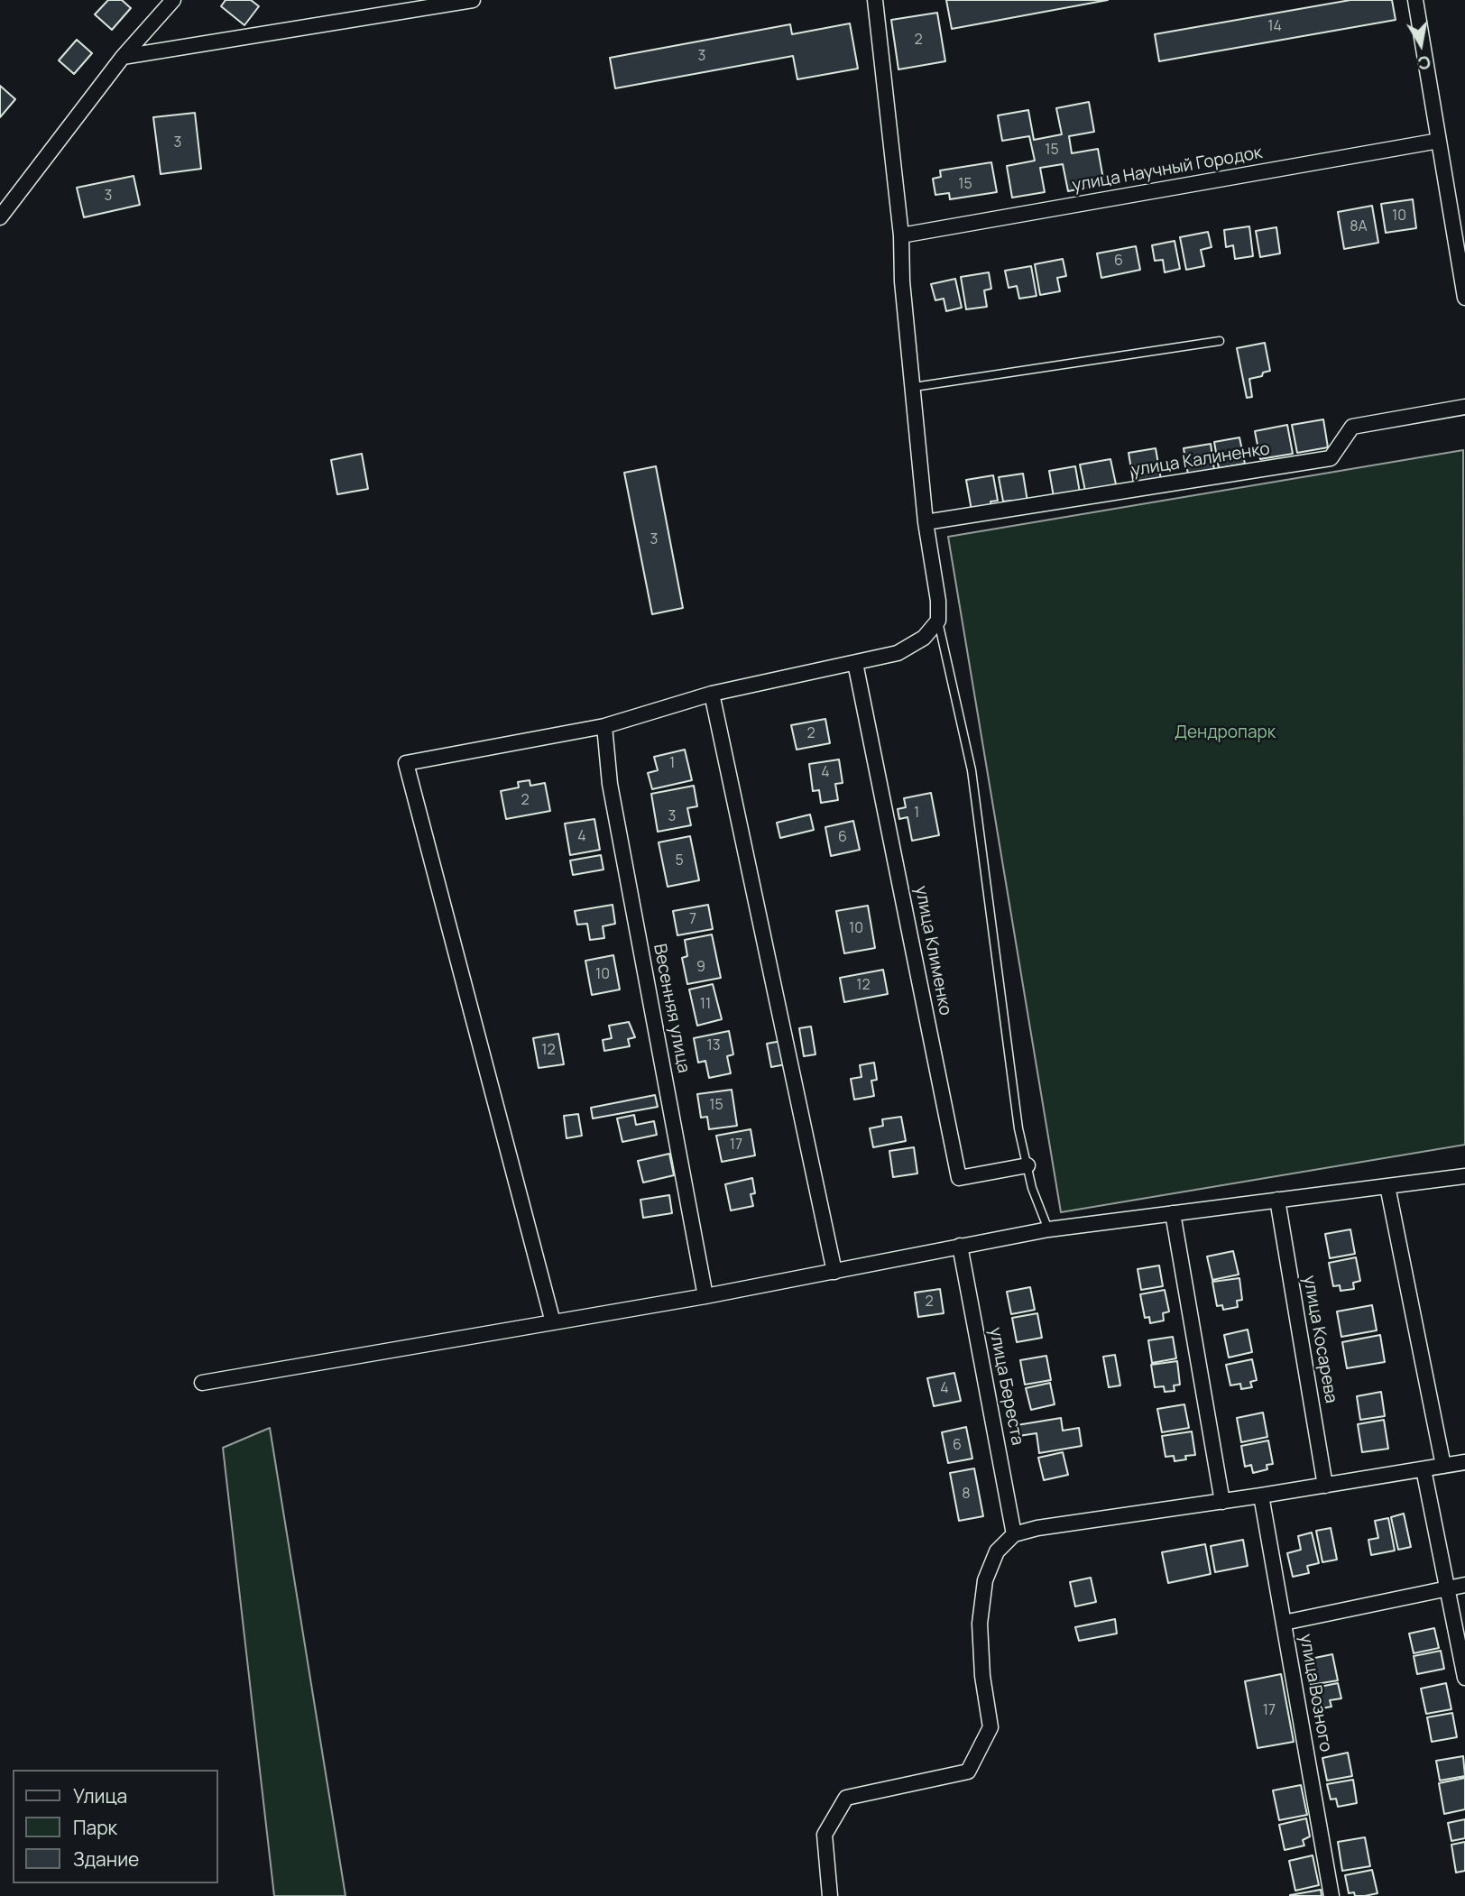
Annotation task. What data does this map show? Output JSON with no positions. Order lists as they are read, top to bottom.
{
  "streets": {
    "street": [
      "улица Научный Городок",
      "улица Калиненко",
      "улица Клименко",
      "Весенняя улица",
      "улица Косарева",
      "улица Береста",
      "улица Возного"
    ]
  },
  "parks": ["Дендропарк"],
  "house_numbers": [
    "14",
    "2",
    "3",
    "3",
    "15",
    "15",
    "3",
    "10",
    "8А",
    "6",
    "3",
    "2",
    "1",
    "4",
    "2",
    "1",
    "3",
    "4",
    "6",
    "5",
    "7",
    "10",
    "9",
    "10",
    "12",
    "11",
    "13",
    "12",
    "15",
    "17",
    "2",
    "4",
    "6",
    "8",
    "17"
  ],
  "legend": ["Улица", "Парк", "Здание"],
  "north": "bottom"
}
